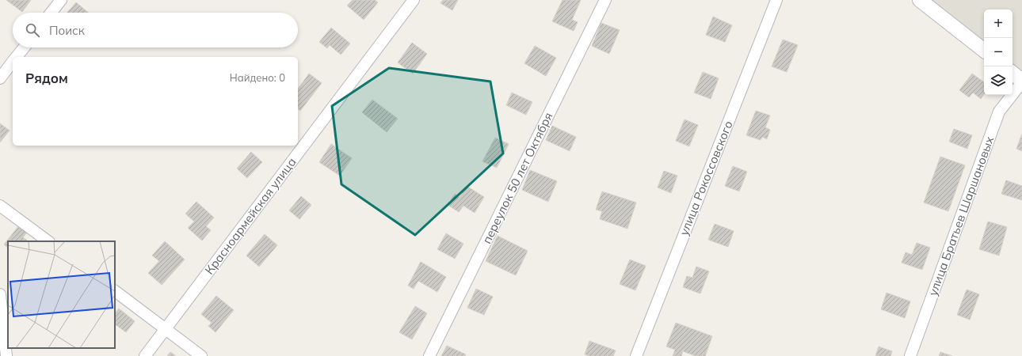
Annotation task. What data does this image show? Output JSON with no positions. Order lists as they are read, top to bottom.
{
  "streets": {
    "street": [
      "переулок 50 лет Октября",
      "улица Рокоссовского",
      "Красноармейская улица",
      "улица Братьев Шаршановых"
    ]
  },
  "page": {
    "map_buttons": ["+", "−"],
    "search": "Поиск",
    "heading": ["Рядом", "Найдено: 0"]
  }
}
